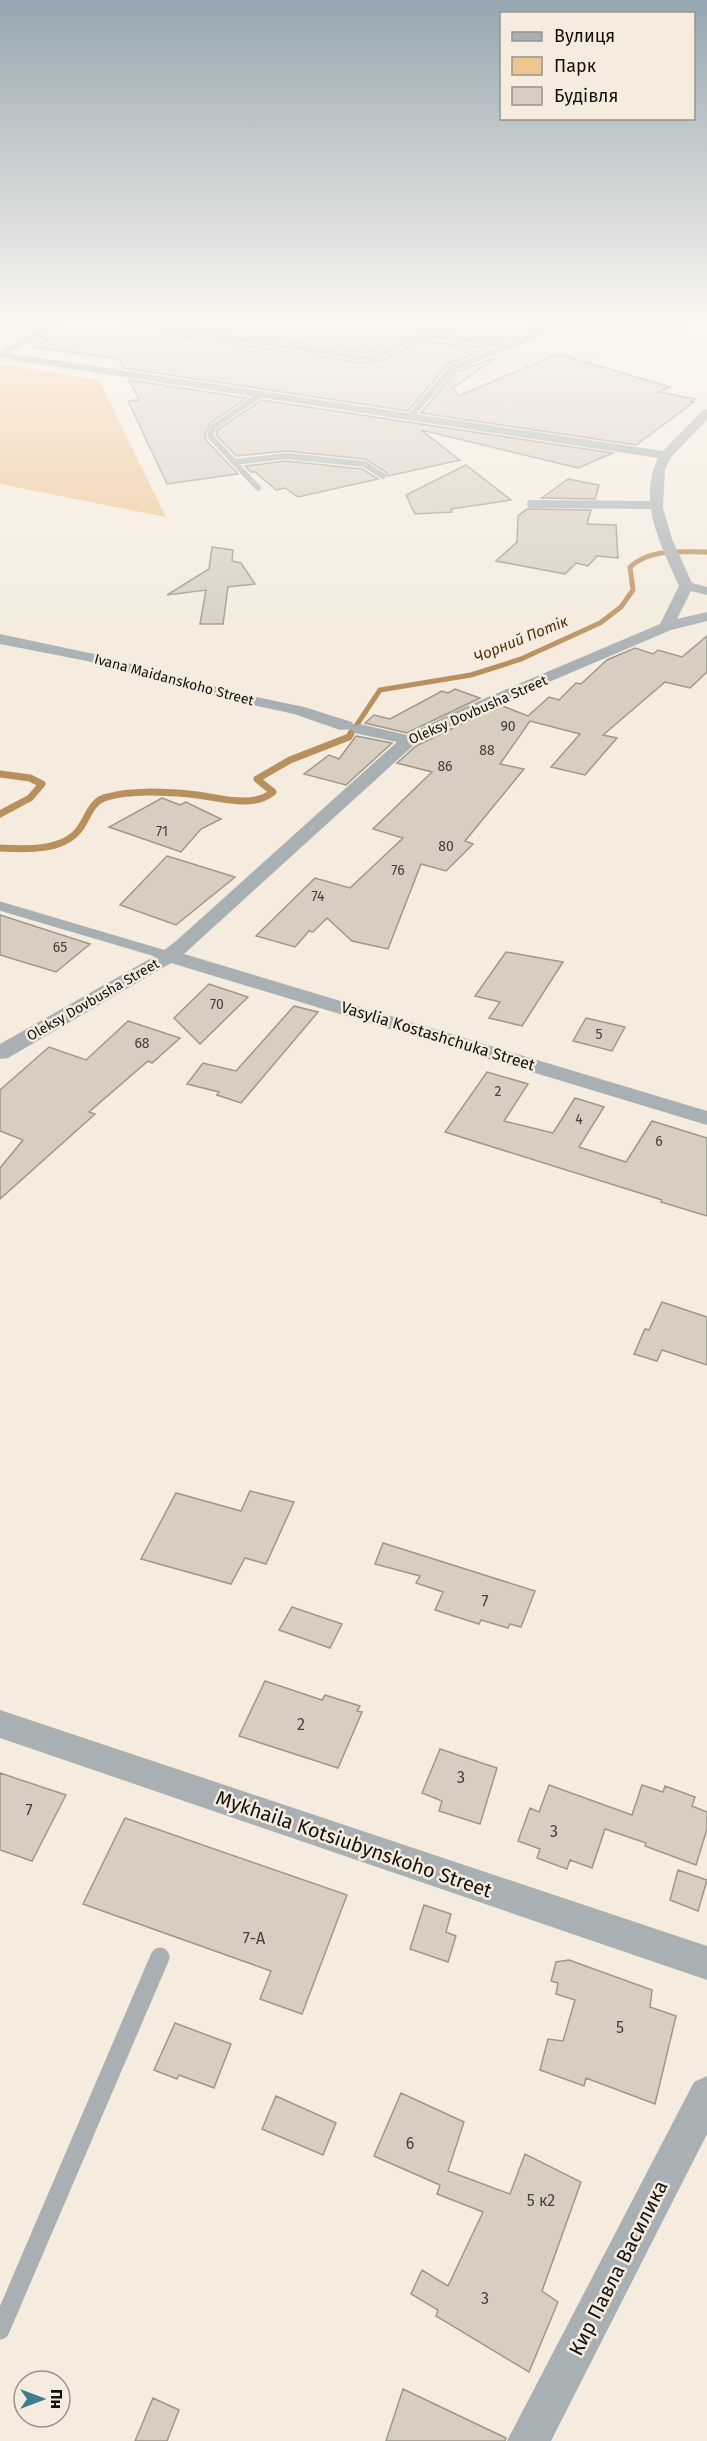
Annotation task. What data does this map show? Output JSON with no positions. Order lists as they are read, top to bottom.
{
  "streets": {
    "street": [
      "Ivana Maidanskoho Street",
      "Oleksy Dovbusha Street",
      "Vasylia Kostashchuka Street",
      "Mykhaila Kotsiubynskoho Street"
    ]
  },
  "crossings": [
    ["Ivana Maidanskoho Street", "Oleksy Dovbusha Street"],
    ["Oleksy Dovbusha Street", "Vasylia Kostashchuka Street"]
  ],
  "water": ["Чорний Потік"],
  "house_numbers": [
    "90",
    "88",
    "86",
    "71",
    "80",
    "76",
    "74",
    "65",
    "70",
    "5",
    "68",
    "2",
    "4",
    "6",
    "7",
    "2",
    "3",
    "7",
    "3",
    "7-А",
    "5",
    "6",
    "5 к2",
    "3"
  ],
  "legend": ["Вулиця", "Парк", "Будівля"],
  "north": "right"
}
